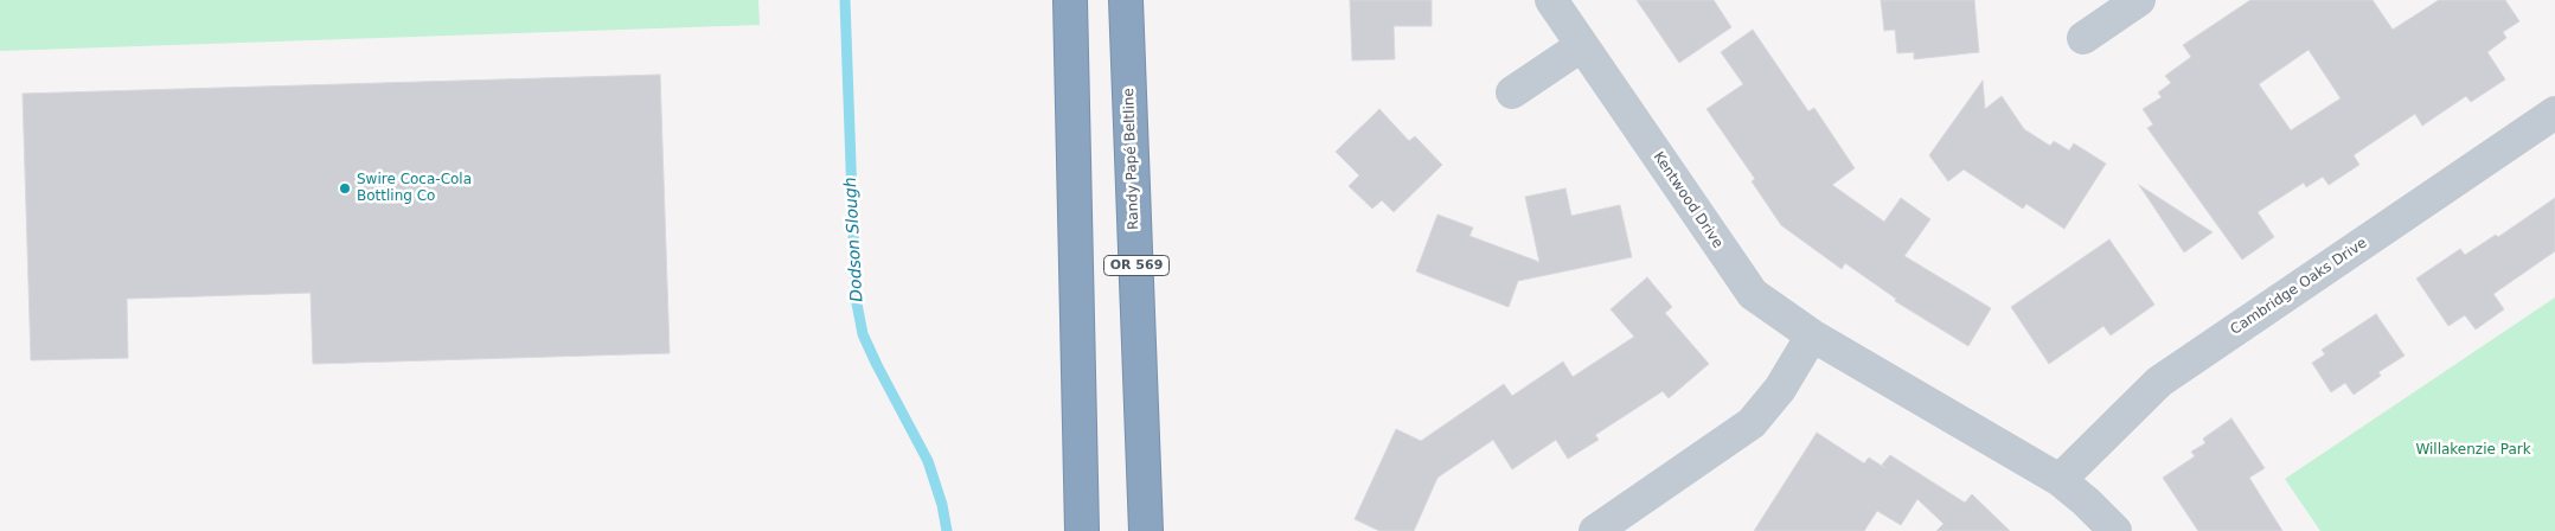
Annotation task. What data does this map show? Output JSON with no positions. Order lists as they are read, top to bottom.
{
  "streets": {
    "highway": ["Randy Papé Beltline", "OR 569"],
    "street": ["Kentwood Drive", "Cambridge Oaks Drive"]
  },
  "crossings": [
    ["Kentwood Drive", "Cambridge Oaks Drive"]
  ],
  "water": ["Dodson Slough"],
  "parks": ["Willakenzie Park"],
  "places": ["Swire Coca-Cola Bottling Co"]
}
